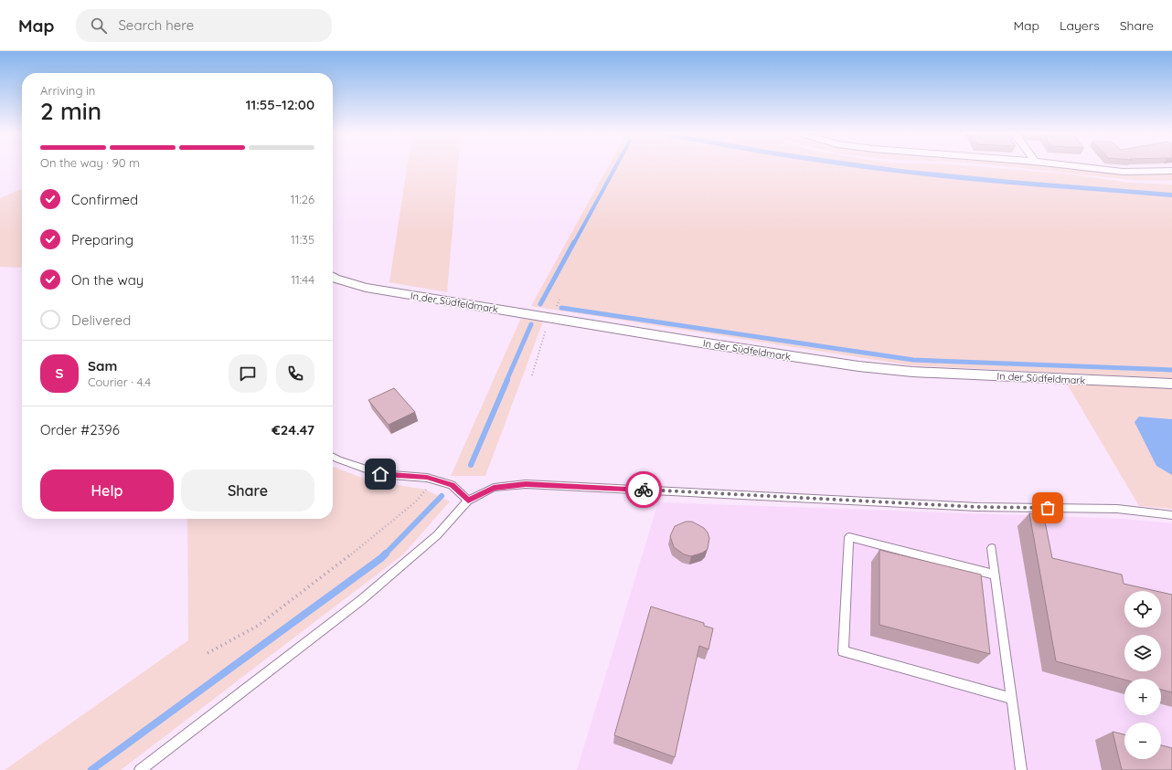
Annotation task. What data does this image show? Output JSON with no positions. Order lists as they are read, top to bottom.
{
  "streets": {
    "street": ["In der Südfeldmark"]
  },
  "page": {
    "header": "Map",
    "search": "Search here",
    "nav": ["Map", "Layers", "Share"],
    "heading": ["2 min", "Arriving in", "11:55–12:00"],
    "panel": [
      "Sam",
      "Courier · 4.4",
      "Order #2396",
      "€24.47"
    ],
    "bar": "On the way · 90 m",
    "list": [
      ["Confirmed", "11:26"],
      ["Preparing", "11:35"],
      ["On the way", "11:44"],
      "Delivered"
    ],
    "round": "S",
    "buttons": ["Help", "Share"],
    "map_buttons": ["+", "−"]
  }
}
